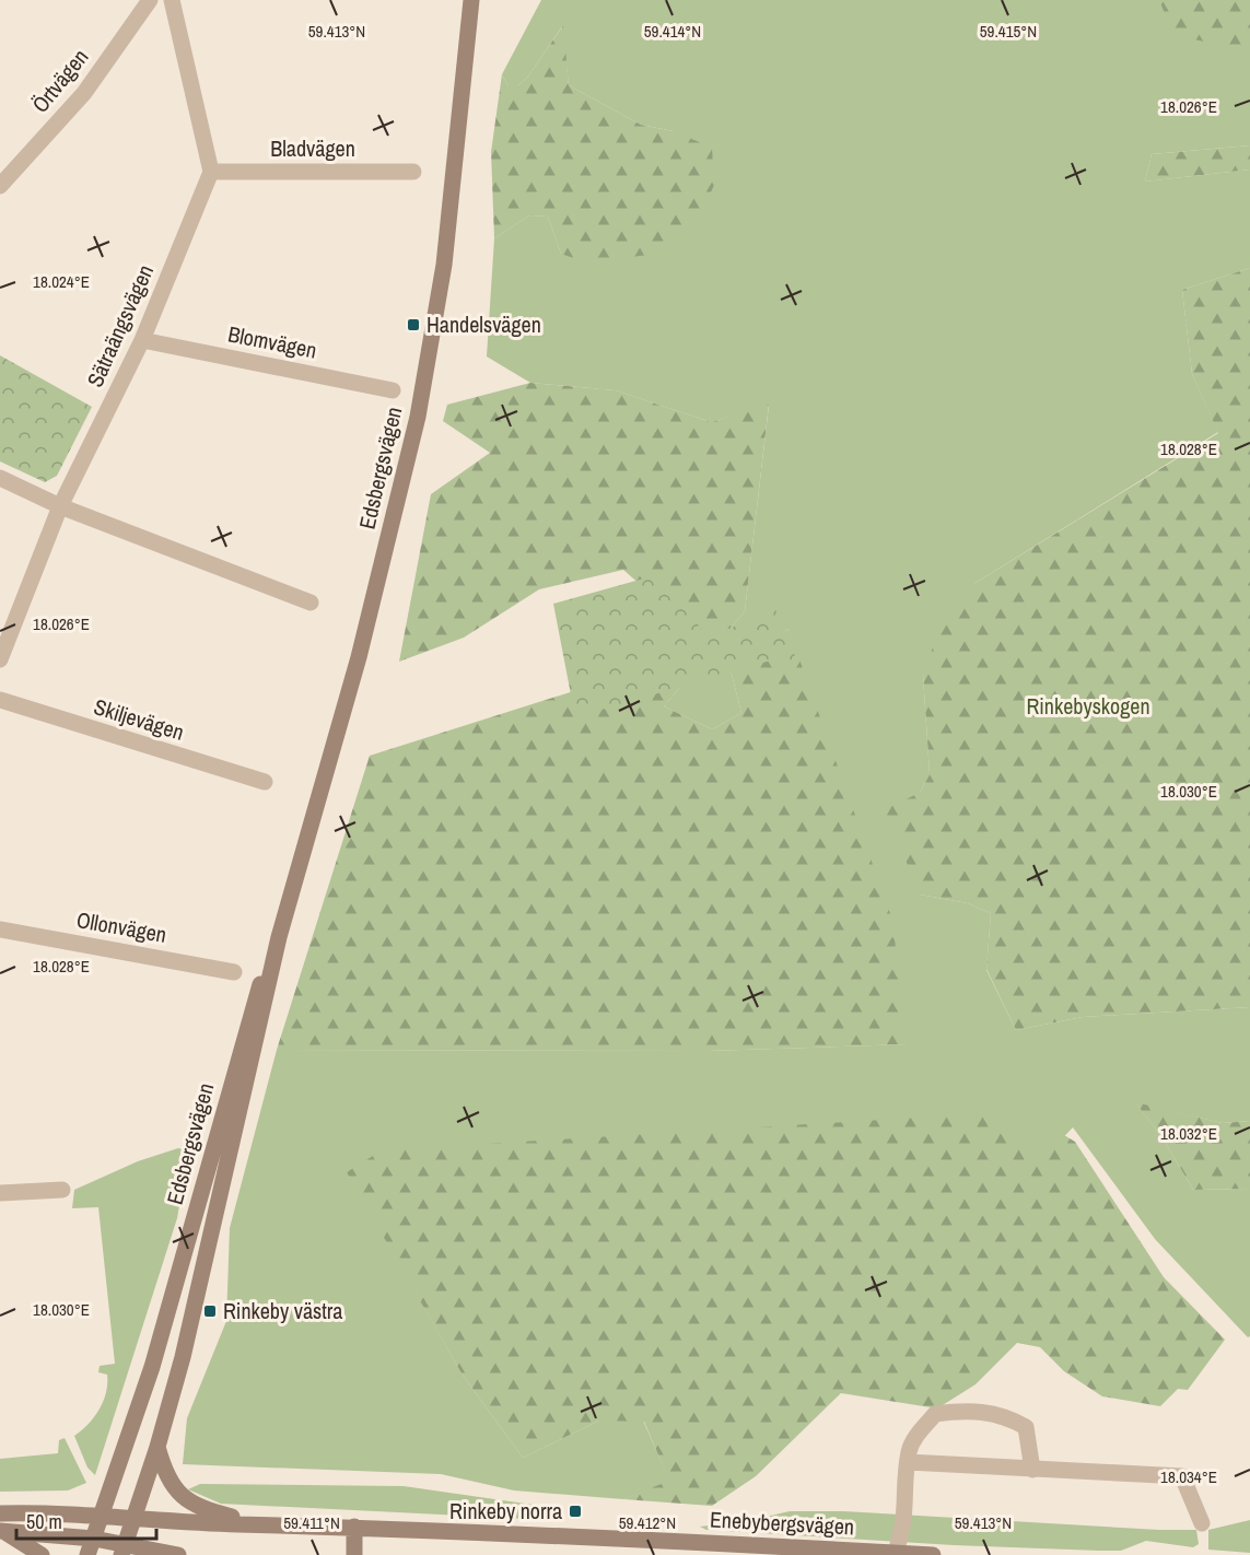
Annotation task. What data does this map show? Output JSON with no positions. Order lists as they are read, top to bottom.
{
  "streets": {
    "main road": ["Edsbergsvägen", "Enebybergsvägen"],
    "street": [
      "Örtvägen",
      "Bladvägen",
      "Sätraängsvägen",
      "Blomvägen",
      "Skiljevägen",
      "Ollonvägen"
    ]
  },
  "crossings": [
    ["Bladvägen", "Sätraängsvägen"],
    ["Sätraängsvägen", "Blomvägen"],
    ["Edsbergsvägen", "Enebybergsvägen"]
  ],
  "parks": ["Rinkebyskogen"],
  "places": {
    "transit": ["Handelsvägen", "Rinkeby västra", "Rinkeby norra"]
  },
  "scale_bar": "50 m",
  "coordinates": [
    "59.413°N",
    "59.414°N",
    "59.415°N",
    "18.026°E",
    "18.024°E",
    "18.028°E",
    "18.030°E",
    "18.032°E",
    "18.034°E",
    "59.411°N",
    "59.412°N"
  ]
}
